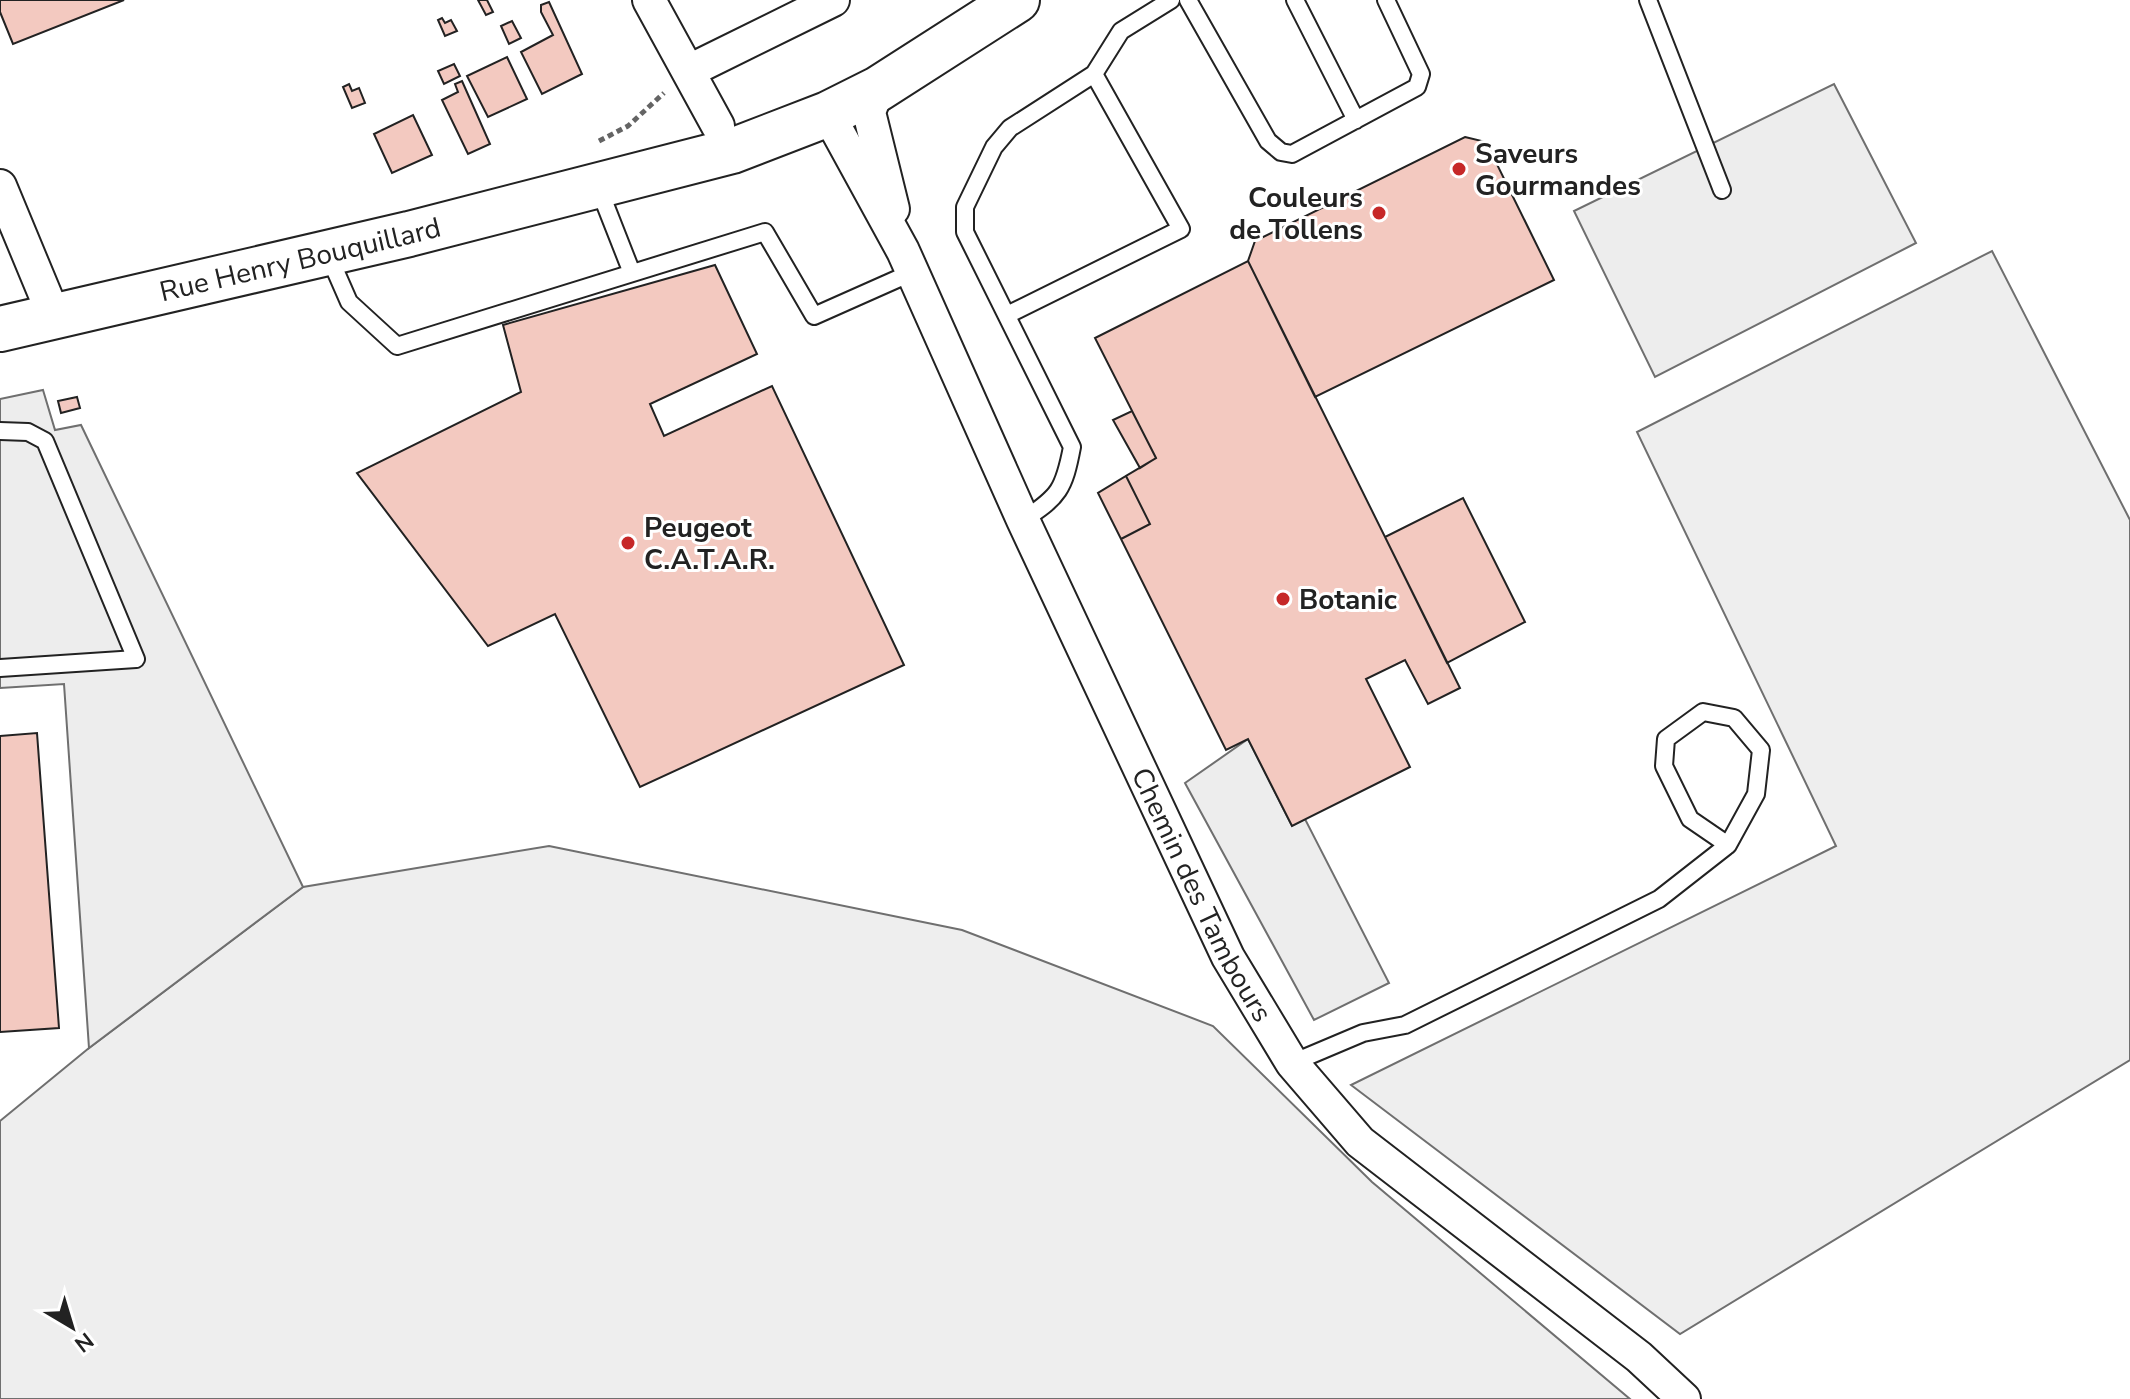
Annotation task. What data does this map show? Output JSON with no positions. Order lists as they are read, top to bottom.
{
  "streets": {
    "main road": ["Rue Henry Bouquillard"],
    "street": ["Chemin des Tambours"]
  },
  "crossings": [
    ["Rue Henry Bouquillard", "Chemin des Tambours"]
  ],
  "places": [
    "Saveurs Gourmandes",
    "Couleurs de Tollens",
    "Peugeot C.A.T.A.R.",
    "Botanic"
  ],
  "north": "bottom right"
}
